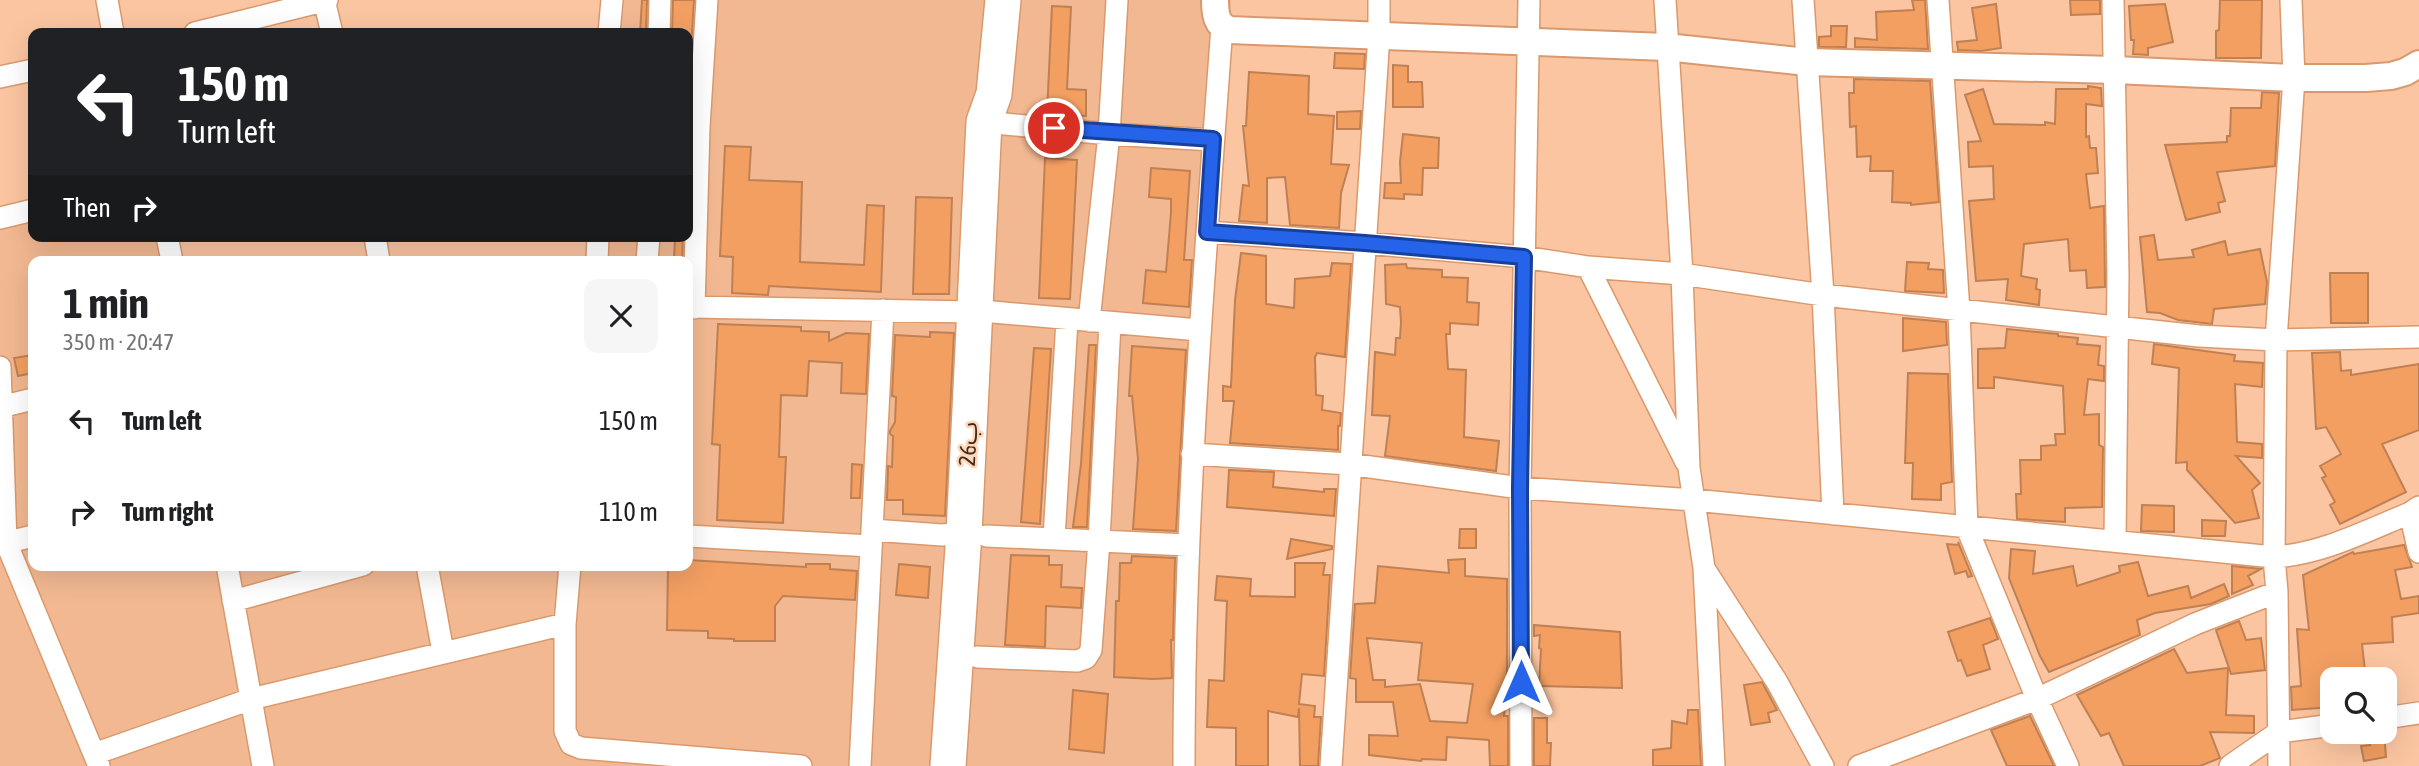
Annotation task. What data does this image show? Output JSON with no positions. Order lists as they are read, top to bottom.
{
  "streets": {
    "highway": ["26ب"]
  },
  "page": {
    "turn": ["150 m", "Turn left"],
    "then": "Then",
    "heading": ["1 min", "350 m · 20:47"],
    "list": [
      {
        "name": "Turn left",
        "value": "150 m"
      },
      {
        "name": "Turn right",
        "value": "110 m"
      }
    ]
  }
}
